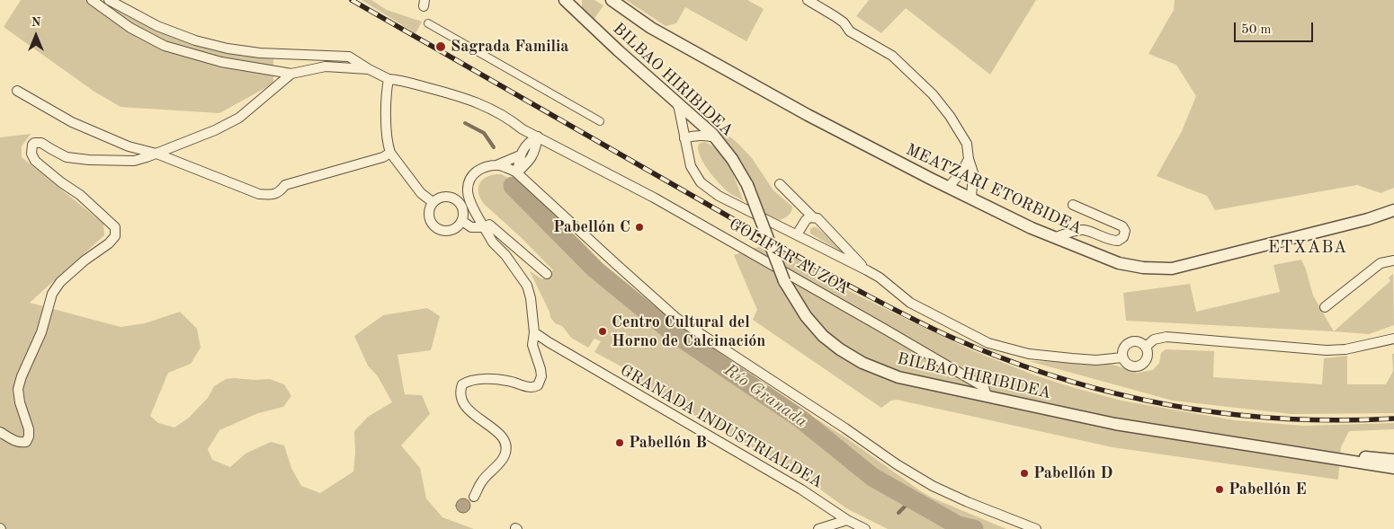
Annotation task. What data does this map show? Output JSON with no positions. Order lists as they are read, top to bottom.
{
  "streets": {
    "street": [
      "BILBAO HIRIBIDEA",
      "MEATZARI ETORBIDEA",
      "GOLIFAR AUZOA",
      "GRANADA INDUSTRIALDEA"
    ]
  },
  "crossings": [
    ["BILBAO HIRIBIDEA", "GOLIFAR AUZOA"]
  ],
  "districts": ["ETXABA"],
  "water": ["Río Granada"],
  "places": [
    "Sagrada Familia",
    "Pabellón C",
    "Centro Cultural del Horno de Calcinación",
    "Pabellón B",
    "Pabellón D",
    "Pabellón E"
  ],
  "scale_bar": "50 m",
  "north": "top"
}
